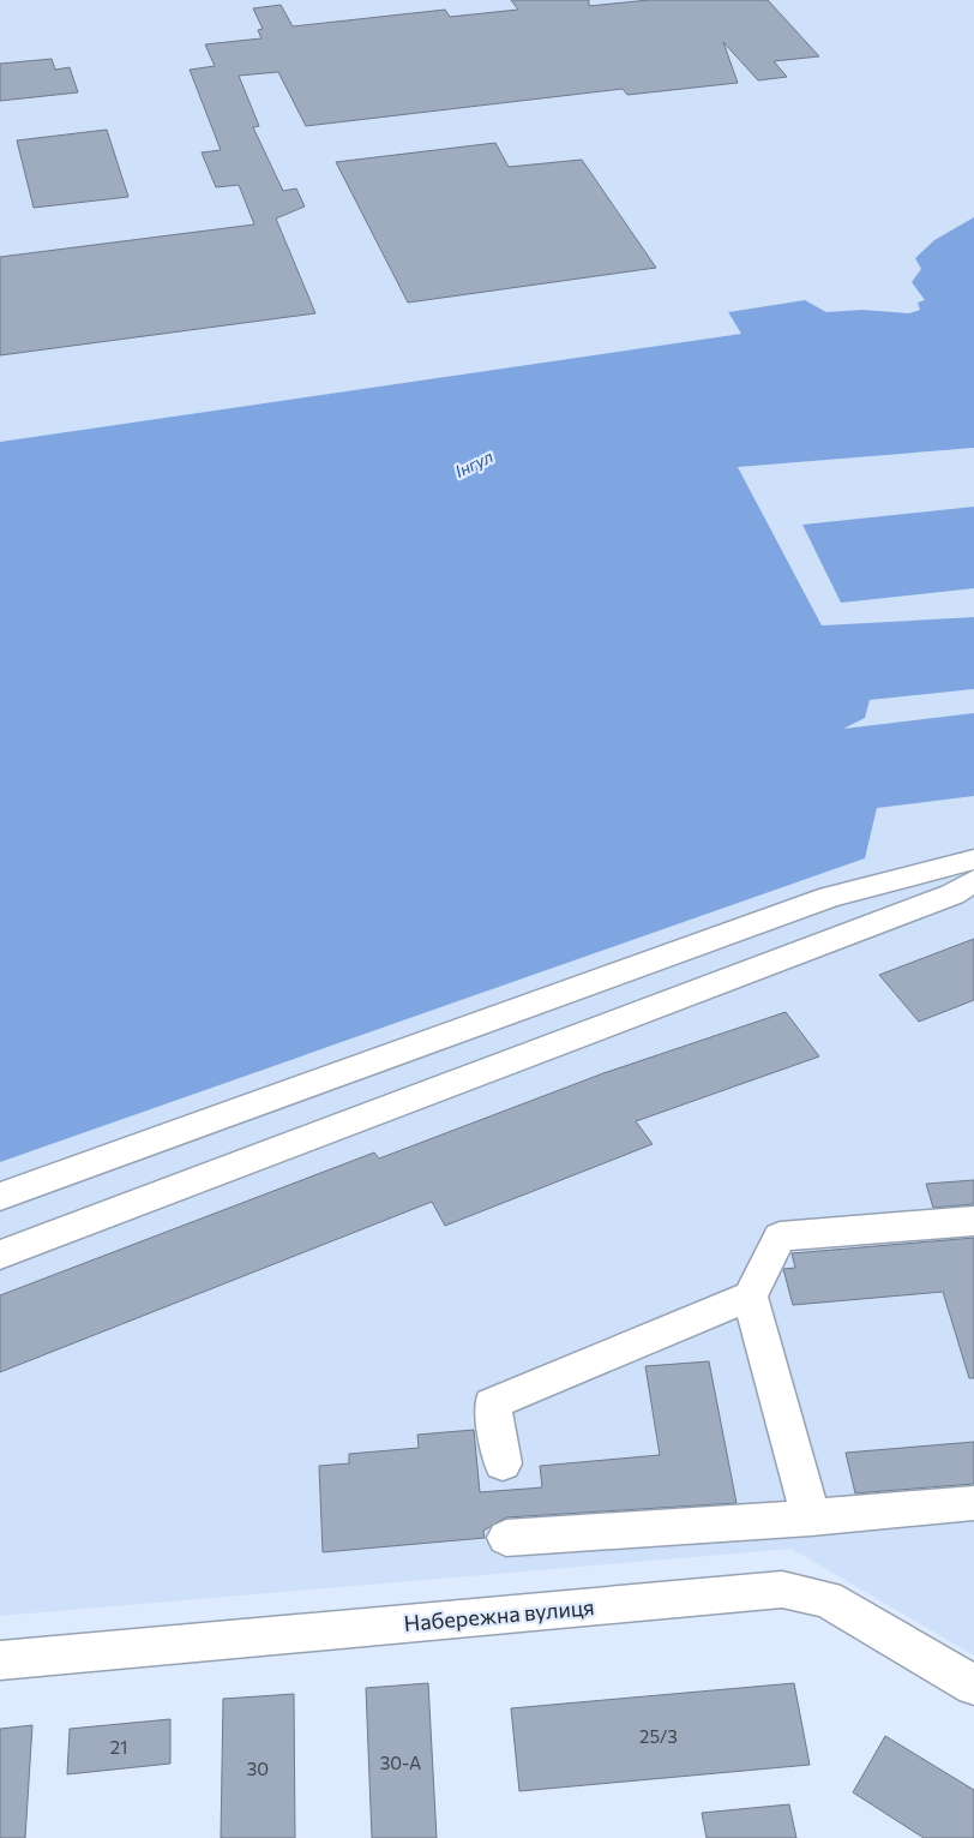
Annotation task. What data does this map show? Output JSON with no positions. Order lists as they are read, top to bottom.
{
  "streets": {
    "street": ["Набережна вулиця"]
  },
  "water": ["Інгул"],
  "house_numbers": [
    "25/3",
    "21",
    "30-А",
    "30"
  ]
}
